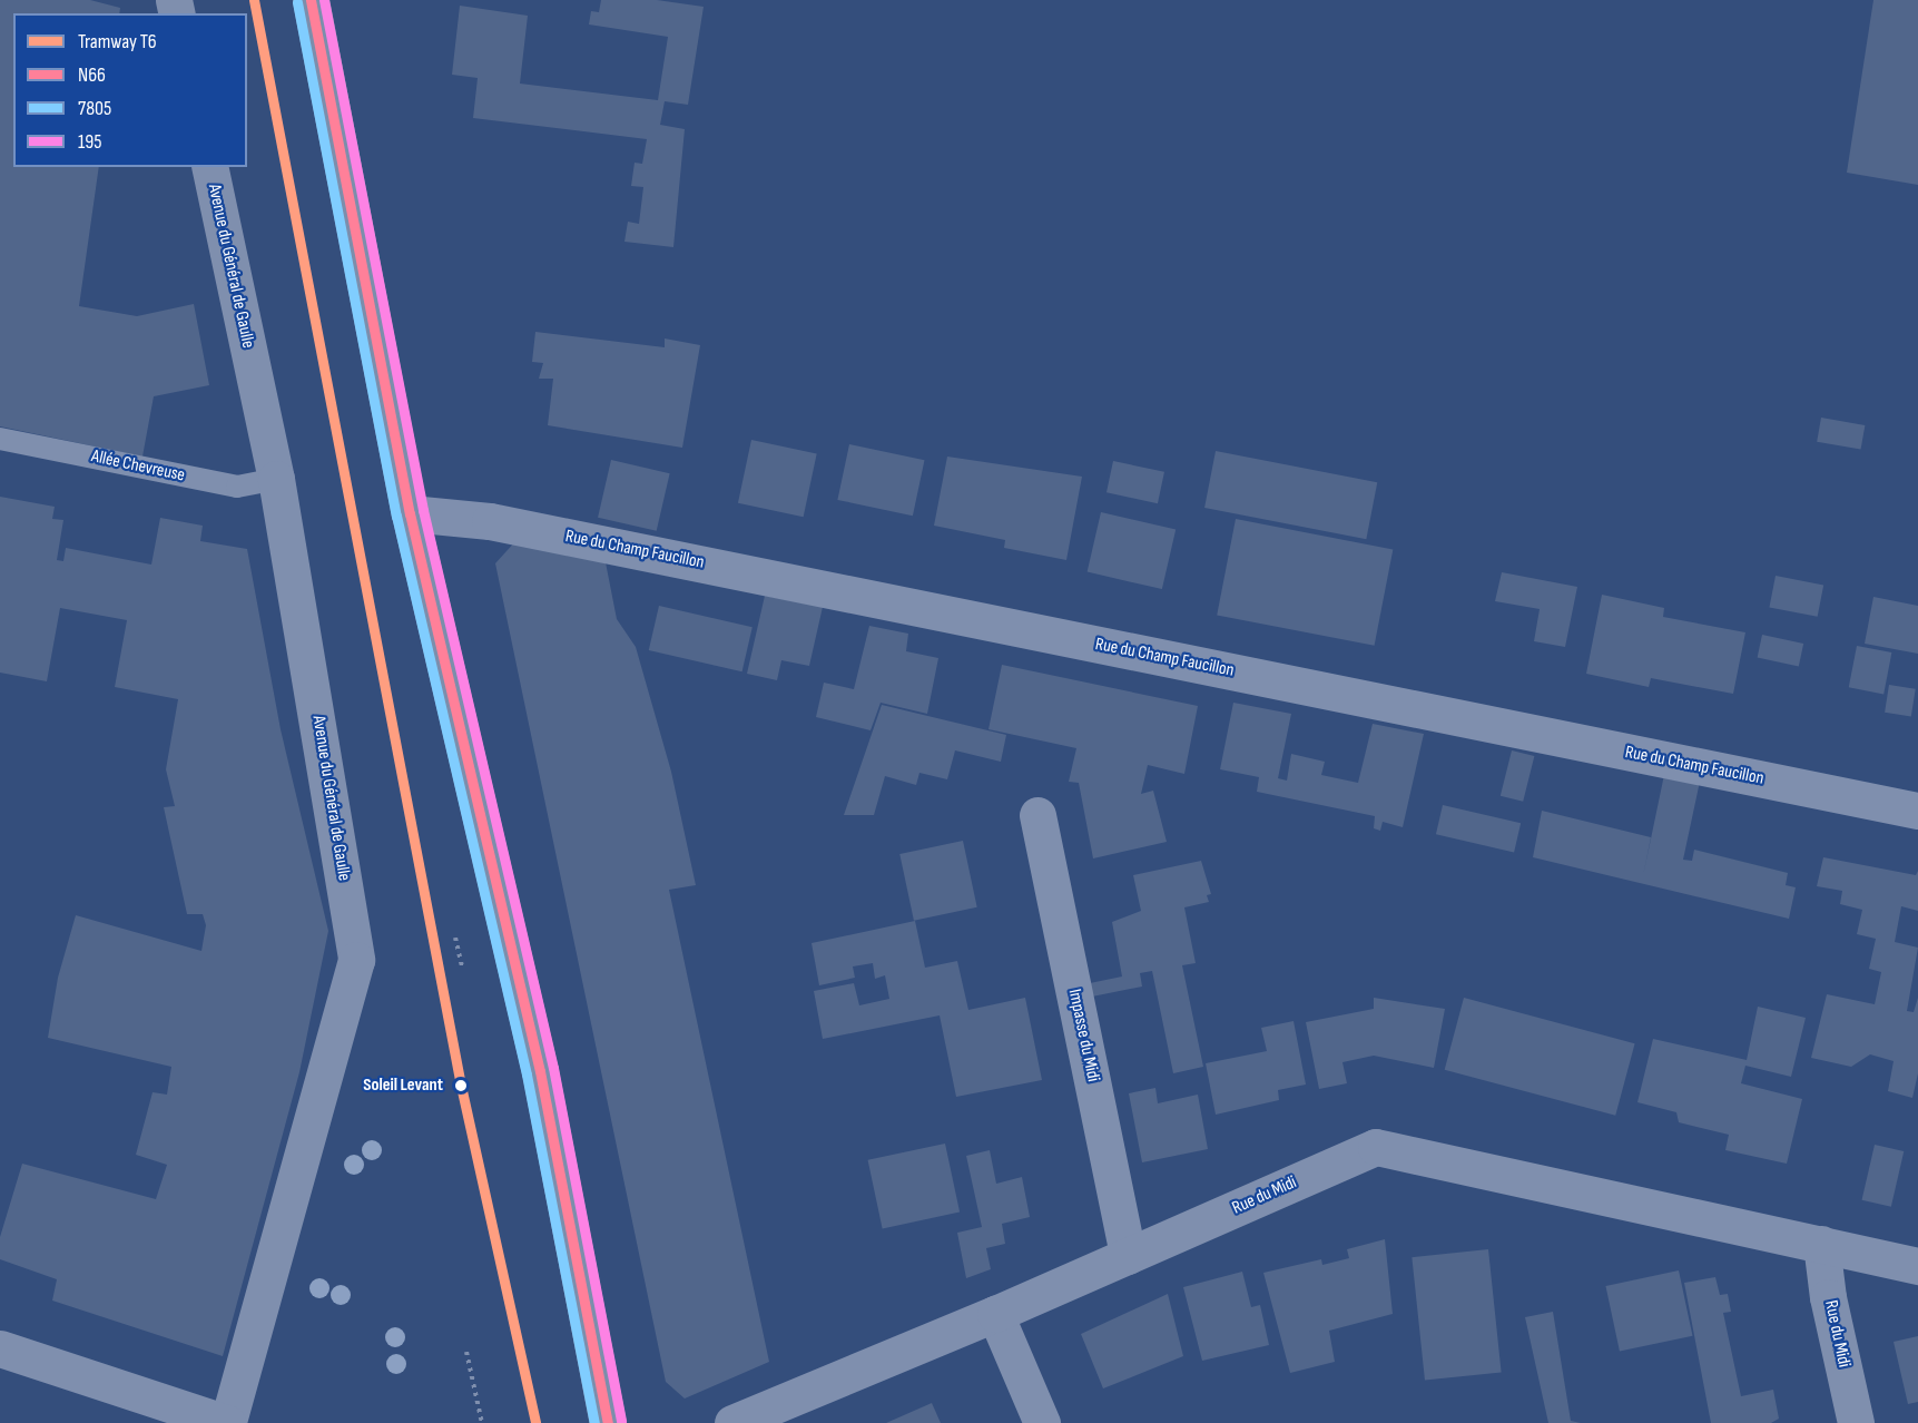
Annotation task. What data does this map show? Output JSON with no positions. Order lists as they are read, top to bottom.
{
  "streets": {
    "street": [
      "Avenue du Général de Gaulle",
      "Rue du Champ Faucillon",
      "Impasse du Midi",
      "Rue du Midi"
    ],
    "lane": ["Allée Chevreuse"]
  },
  "crossings": [
    ["Avenue du Général de Gaulle", "Allée Chevreuse"],
    ["Impasse du Midi", "Rue du Midi"]
  ],
  "places": ["Soleil Levant"],
  "lines": [
    "tram line T6",
    "transit line N66",
    "transit line 195",
    "transit line 7805"
  ],
  "legend": [
    "Tramway T6",
    "N66",
    "7805",
    "195"
  ]
}
